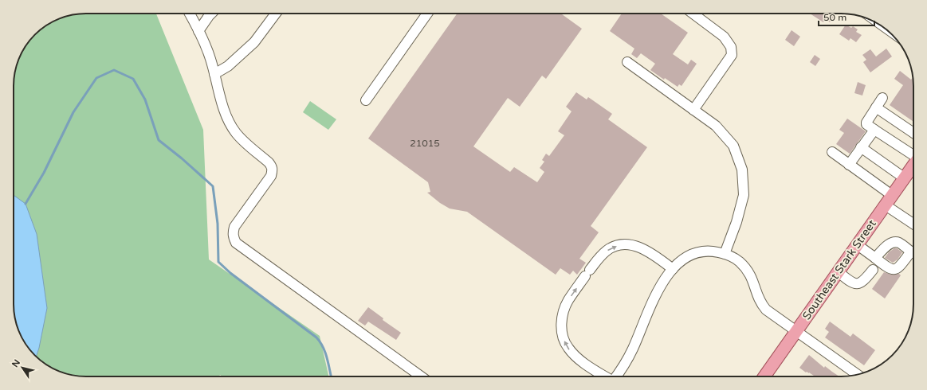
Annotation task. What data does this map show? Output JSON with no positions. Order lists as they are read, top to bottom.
{
  "streets": {
    "main road": ["Southeast Stark Street"]
  },
  "house_numbers": ["21015"],
  "scale_bar": "50 m",
  "north": "top left"
}
